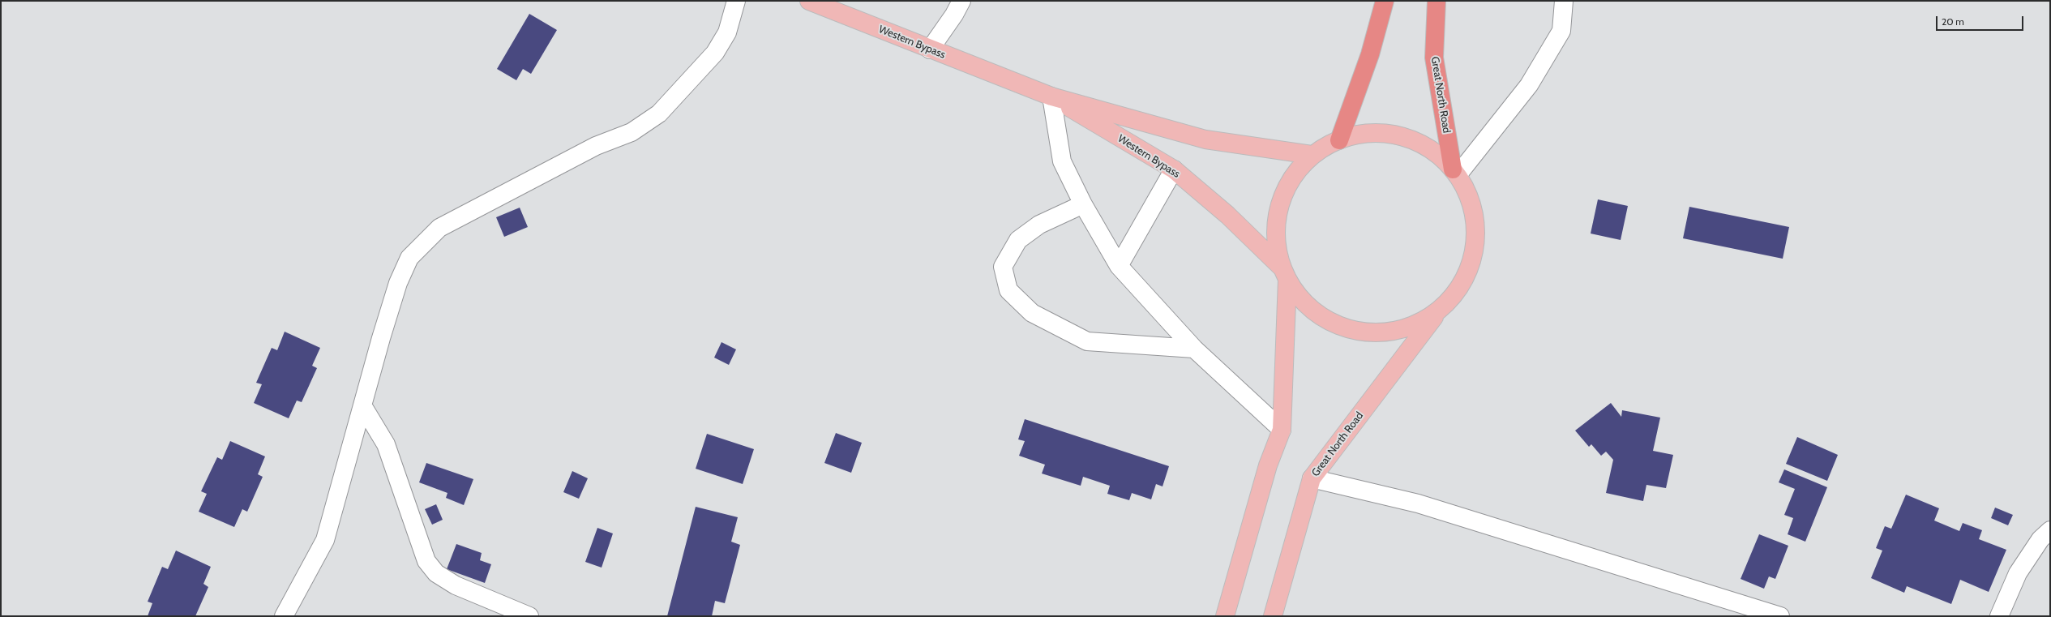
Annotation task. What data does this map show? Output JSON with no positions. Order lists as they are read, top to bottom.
{
  "streets": {
    "highway": ["Great North Road"],
    "main road": ["Western Bypass"]
  },
  "scale_bar": "20 m"
}
